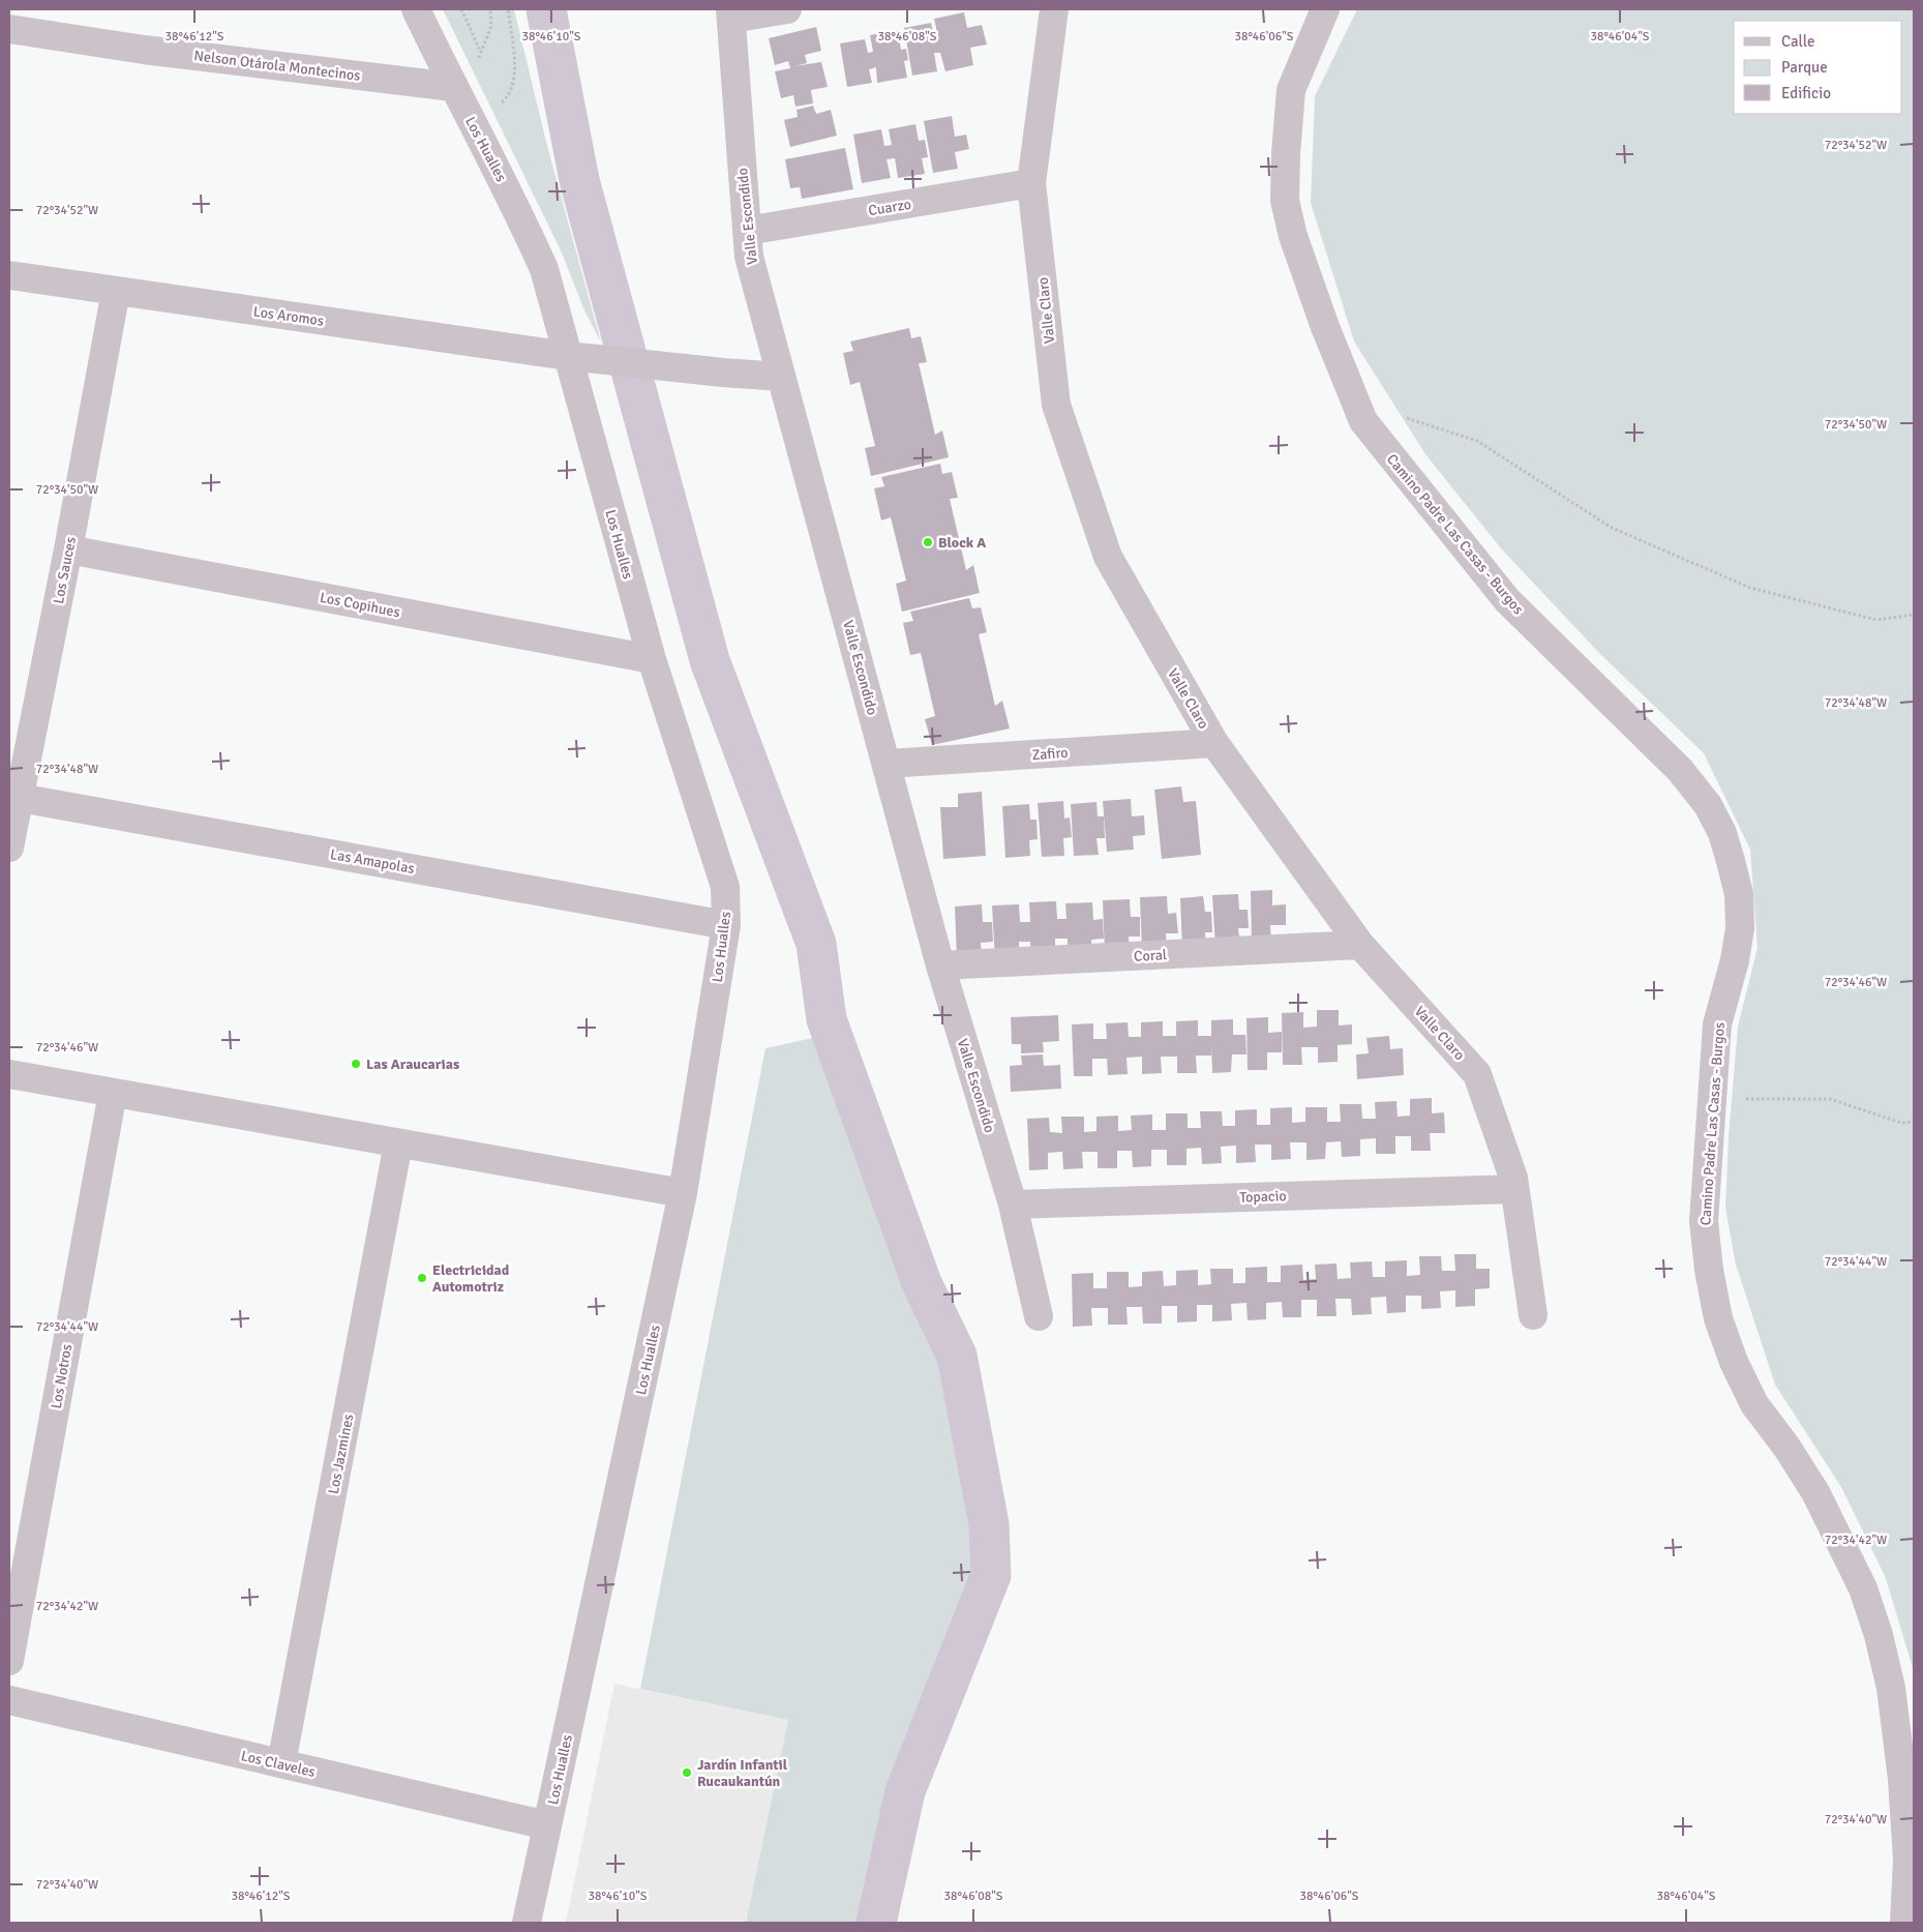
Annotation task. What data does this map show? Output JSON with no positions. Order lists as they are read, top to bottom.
{
  "streets": {
    "street": [
      "Nelson Otárola Montecinos",
      "Los Hualles",
      "Cuarzo",
      "Valle Escondido",
      "Valle Claro",
      "Los Aromos",
      "Camino Padre Las Casas - Burgos",
      "Los Sauces",
      "Los Copihues",
      "Zafiro",
      "Las Amapolas",
      "Coral",
      "Topacio",
      "Los Notros",
      "Los Jazmines",
      "Los Claveles"
    ]
  },
  "crossings": [
    ["Nelson Otárola Montecinos", "Los Hualles"],
    ["Los Hualles", "Los Aromos"],
    ["Los Hualles", "Los Copihues"],
    ["Los Hualles", "Las Amapolas"],
    ["Los Hualles", "Los Claveles"],
    ["Cuarzo", "Valle Escondido"],
    ["Cuarzo", "Valle Claro"],
    ["Valle Escondido", "Los Aromos"],
    ["Valle Escondido", "Zafiro"],
    ["Valle Escondido", "Coral"],
    ["Valle Escondido", "Topacio"],
    ["Valle Claro", "Zafiro"],
    ["Valle Claro", "Coral"],
    ["Valle Claro", "Topacio"],
    ["Los Aromos", "Los Sauces"],
    ["Los Sauces", "Los Copihues"],
    ["Los Sauces", "Las Amapolas"],
    ["Los Jazmines", "Los Claveles"]
  ],
  "places": [
    "Block A",
    "Las Araucarias",
    "Electricidad Automotriz",
    "Jardín Infantil Rucaukantún"
  ],
  "legend": ["Calle", "Parque", "Edificio"],
  "coordinates": [
    "38°46'12\"S",
    "38°46'10\"S",
    "38°46'08\"S",
    "38°46'06\"S",
    "38°46'04\"S",
    "72°34'52\"W",
    "72°34'50\"W",
    "72°34'48\"W",
    "72°34'46\"W",
    "72°34'44\"W",
    "72°34'42\"W",
    "72°34'40\"W"
  ]
}
